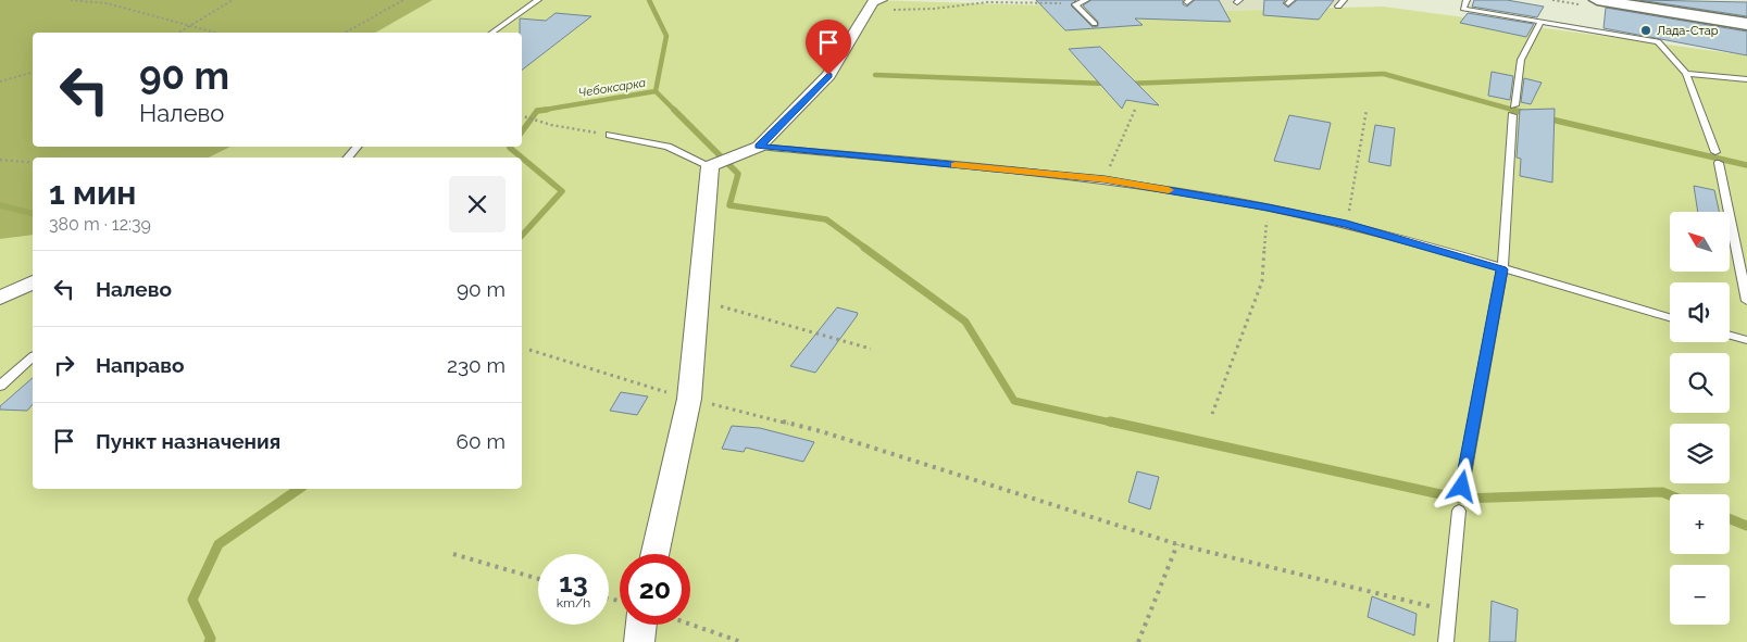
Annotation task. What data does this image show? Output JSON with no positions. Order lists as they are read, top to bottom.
{
  "water": ["Чебоксарка"],
  "places": ["Лада-Стар"],
  "north": "top left",
  "page": {
    "turn": ["90 m", "Налево"],
    "heading": ["1 мин", "380 m · 12:39"],
    "map_buttons": ["+", "−"],
    "list": [
      {
        "name": "Налево",
        "value": "90 m"
      },
      {
        "name": "Направо",
        "value": "230 m"
      },
      {
        "name": "Пункт назначения",
        "value": "60 m"
      }
    ],
    "speed": "13 km/h",
    "limit": "20"
  }
}
